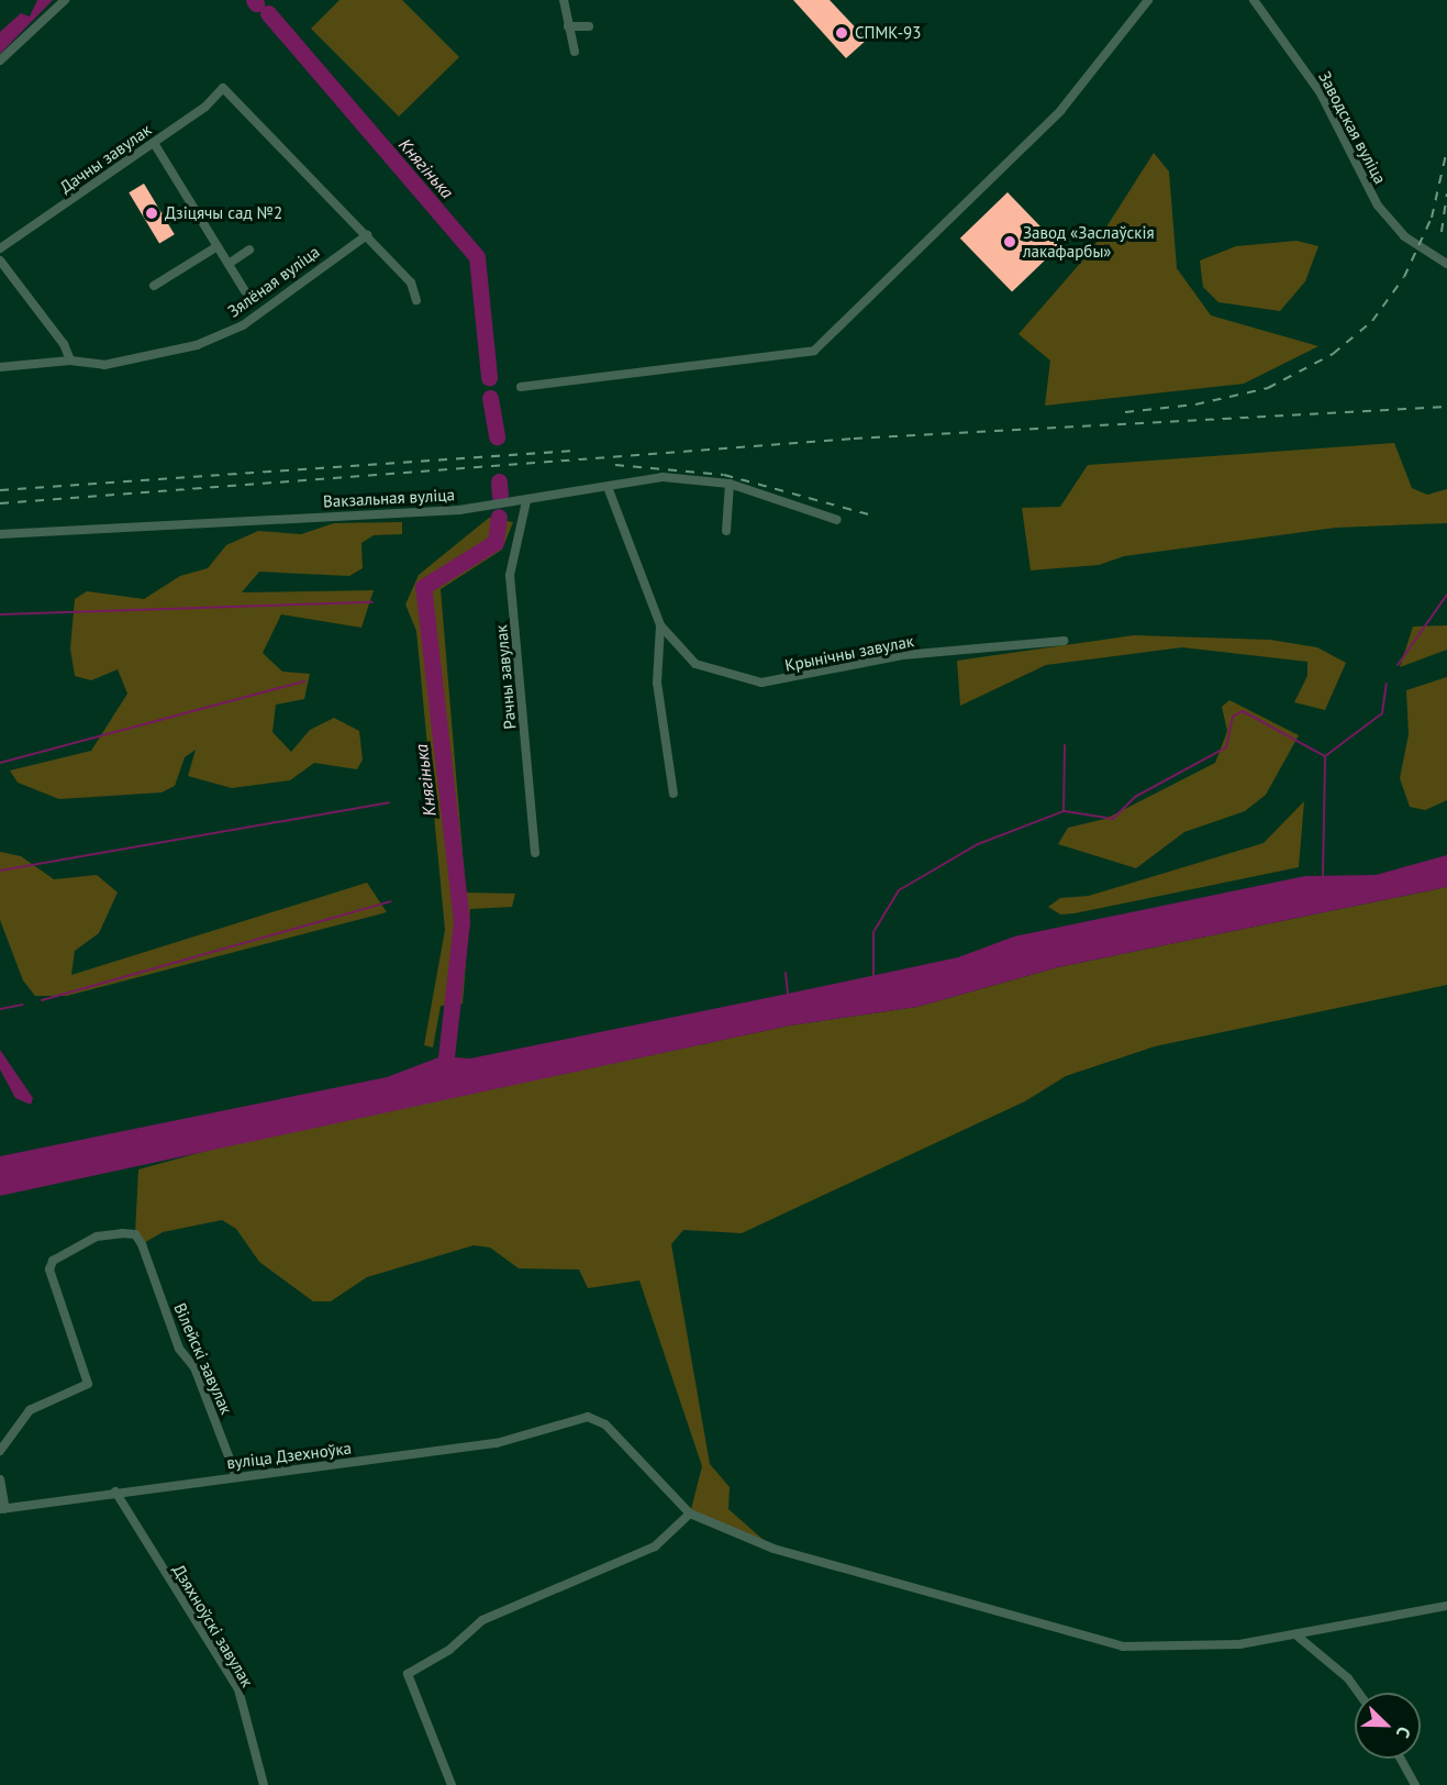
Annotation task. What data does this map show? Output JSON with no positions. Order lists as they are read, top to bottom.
{
  "streets": {
    "street": [
      "Заводская вуліца",
      "Дачны завулак",
      "Зялёная вуліца",
      "Вакзальная вуліца",
      "Крынічны завулак",
      "Рачны завулак",
      "Вілейскі завулак",
      "вуліца Дзехноўка",
      "Дзяхноўскі завулак"
    ]
  },
  "crossings": [
    ["Дачны завулак", "Зялёная вуліца"],
    ["Вакзальная вуліца", "Рачны завулак"],
    ["Вілейскі завулак", "вуліца Дзехноўка"],
    ["вуліца Дзехноўка", "Дзяхноўскі завулак"]
  ],
  "water": ["Княгінька"],
  "places": ["СПМК-93", "Дзіцячы сад №2", "Завод «Заслаўскія лакафарбы»"],
  "north": "bottom right"
}
